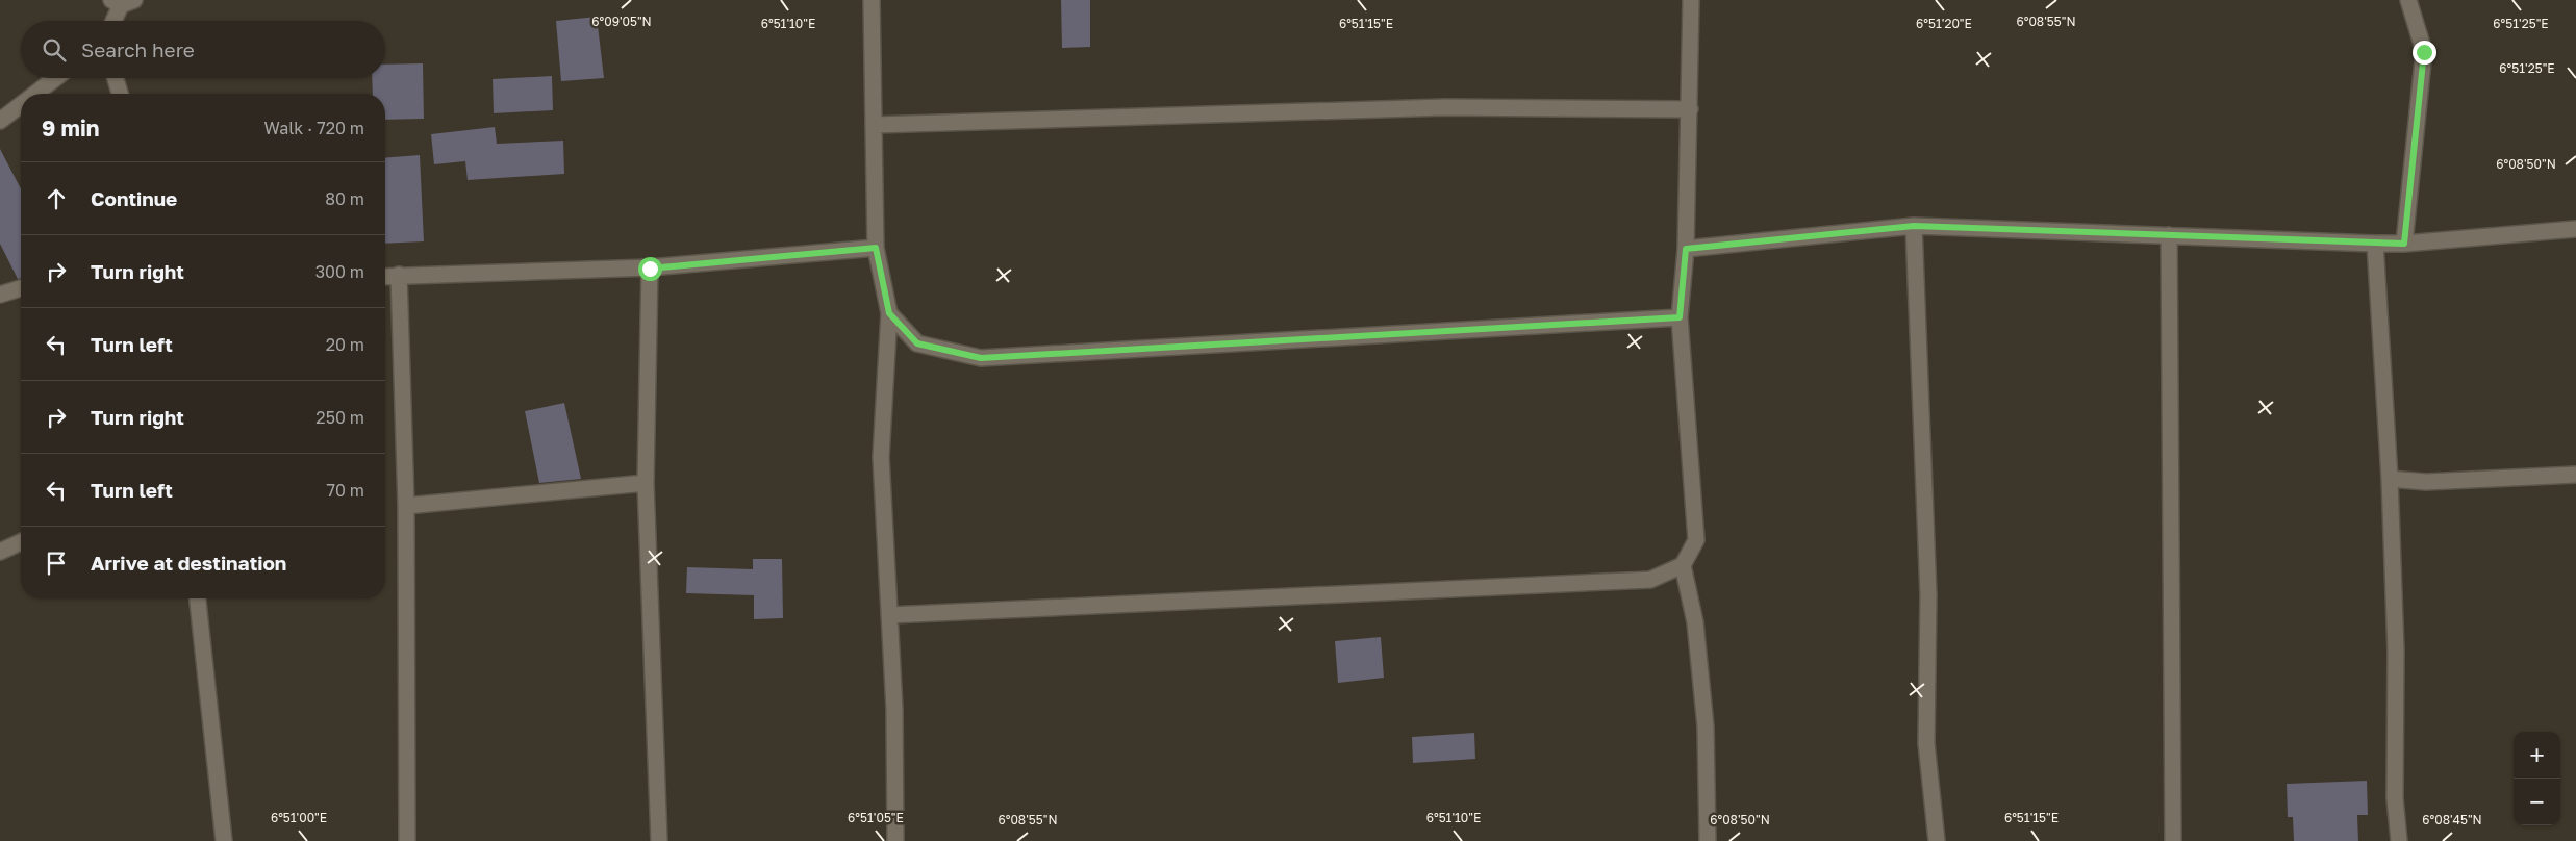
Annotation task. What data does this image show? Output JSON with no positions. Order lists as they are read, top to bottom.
{
  "page": {
    "search": "Search here",
    "heading": ["9 min", "Walk · 720 m"],
    "list": [
      ["Continue", "80 m"],
      ["Turn right", "300 m"],
      ["Turn left", "20 m"],
      ["Turn right", "250 m"],
      ["Turn left", "70 m"],
      "Arrive at destination"
    ],
    "map_buttons": ["+", "−"]
  },
  "coordinates": [
    "6°09'05\"N",
    "6°08'55\"N",
    "6°51'10\"E",
    "6°51'15\"E",
    "6°51'20\"E",
    "6°51'25\"E",
    "6°08'50\"N",
    "6°51'00\"E",
    "6°51'05\"E",
    "6°08'45\"N"
  ]
}
